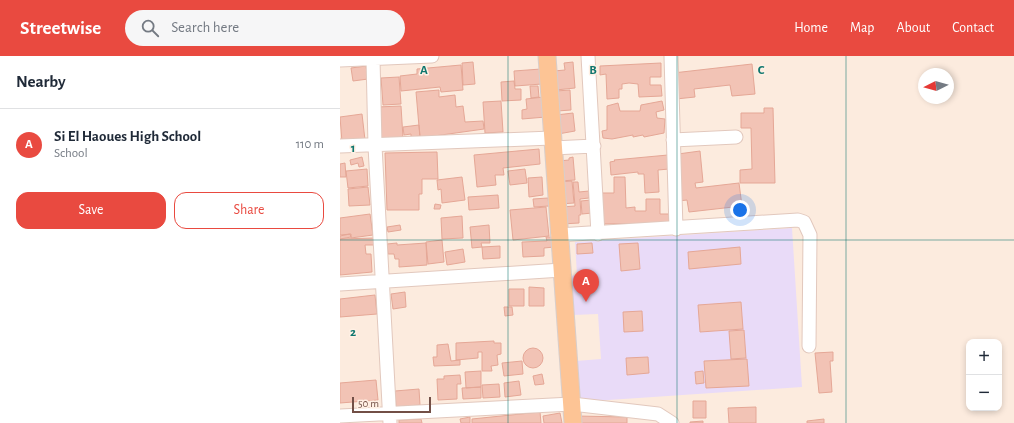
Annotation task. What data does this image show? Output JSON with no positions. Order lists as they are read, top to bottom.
{
  "scale_bar": "50 m",
  "north": "left",
  "page": {
    "header": "Streetwise",
    "search": "Search here",
    "nav": [
      "Home",
      "Map",
      "About",
      "Contact"
    ],
    "heading": "Nearby",
    "list": [
      {
        "mark": "A",
        "name": "Si El Haoues High School",
        "note": "School",
        "value": "110 m"
      }
    ],
    "buttons": ["Save", "Share"],
    "pins": "A",
    "map_buttons": ["+", "−"],
    "scale": "50 m"
  },
  "grid": {
    "columns": ["A", "B", "C"],
    "rows": ["1", "2"]
  }
}
